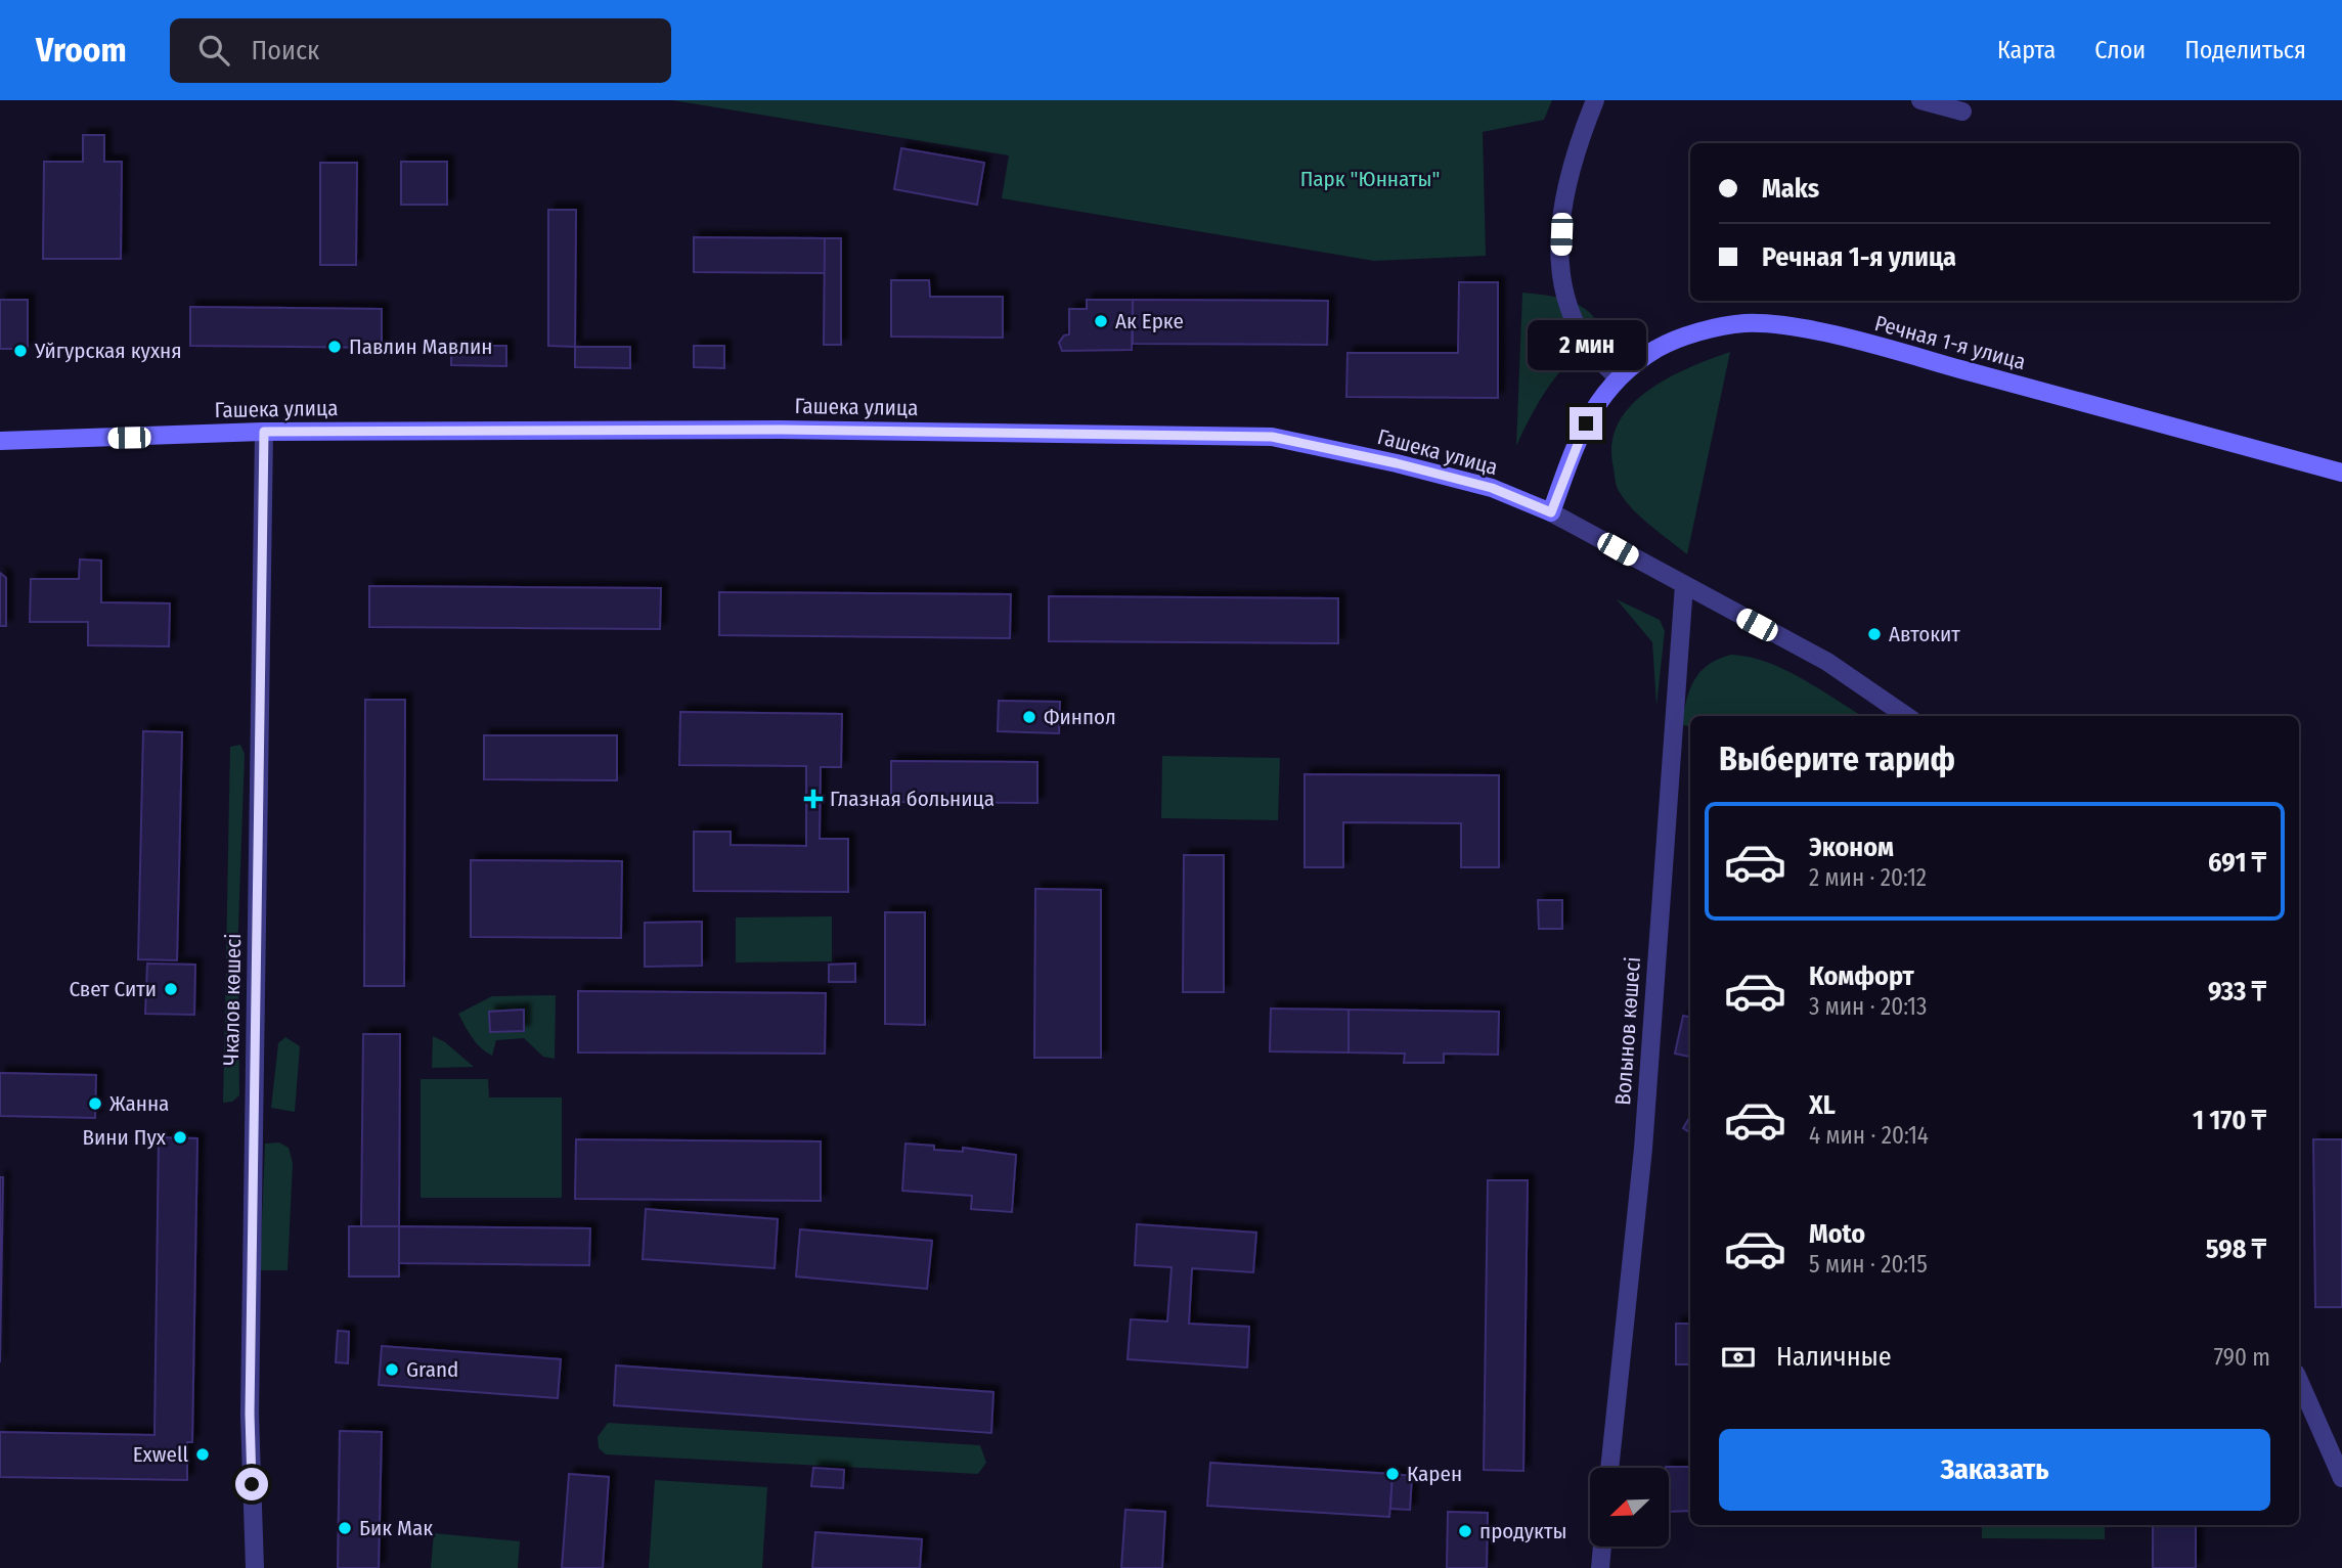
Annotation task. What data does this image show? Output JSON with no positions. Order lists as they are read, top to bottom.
{
  "streets": {
    "main road": ["Речная 1-я улица", "Гашека улица"],
    "street": ["Чкалов көшесі", "Волынов көшесі"]
  },
  "crossings": [
    ["Речная 1-я улица", "Гашека улица"],
    ["Гашека улица", "Чкалов көшесі"],
    ["Гашека улица", "Волынов көшесі"]
  ],
  "parks": ["Парк \"Юннаты\""],
  "places": {
    "other": [
      "Ак Ерке",
      "Павлин Мавлин",
      "Уйгурская кухня",
      "Автокит",
      "Финпол",
      "Свет Сити",
      "Жанна",
      "Вини Пух",
      "Grand",
      "Exwell",
      "Карен",
      "Бик Мак",
      "продукты"
    ],
    "health": ["Глазная больница"]
  },
  "north": "bottom left",
  "page": {
    "header": "Vroom",
    "search": "Поиск",
    "nav": ["Карта", "Слои", "Поделиться"],
    "banner": ["Maks", "Речная 1-я улица"],
    "bubble": "2 мин",
    "heading": "Выберите тариф",
    "list": [
      {
        "name": "Эконом",
        "note": "2 мин · 20:12",
        "value": "691 ₸"
      },
      {
        "name": "Комфорт",
        "note": "3 мин · 20:13",
        "value": "933 ₸"
      },
      {
        "name": "XL",
        "note": "4 мин · 20:14",
        "value": "1 170 ₸"
      },
      {
        "name": "Moto",
        "note": "5 мин · 20:15",
        "value": "598 ₸"
      }
    ],
    "pay": ["Наличные", "790 m"],
    "buttons": "Заказать"
  }
}
